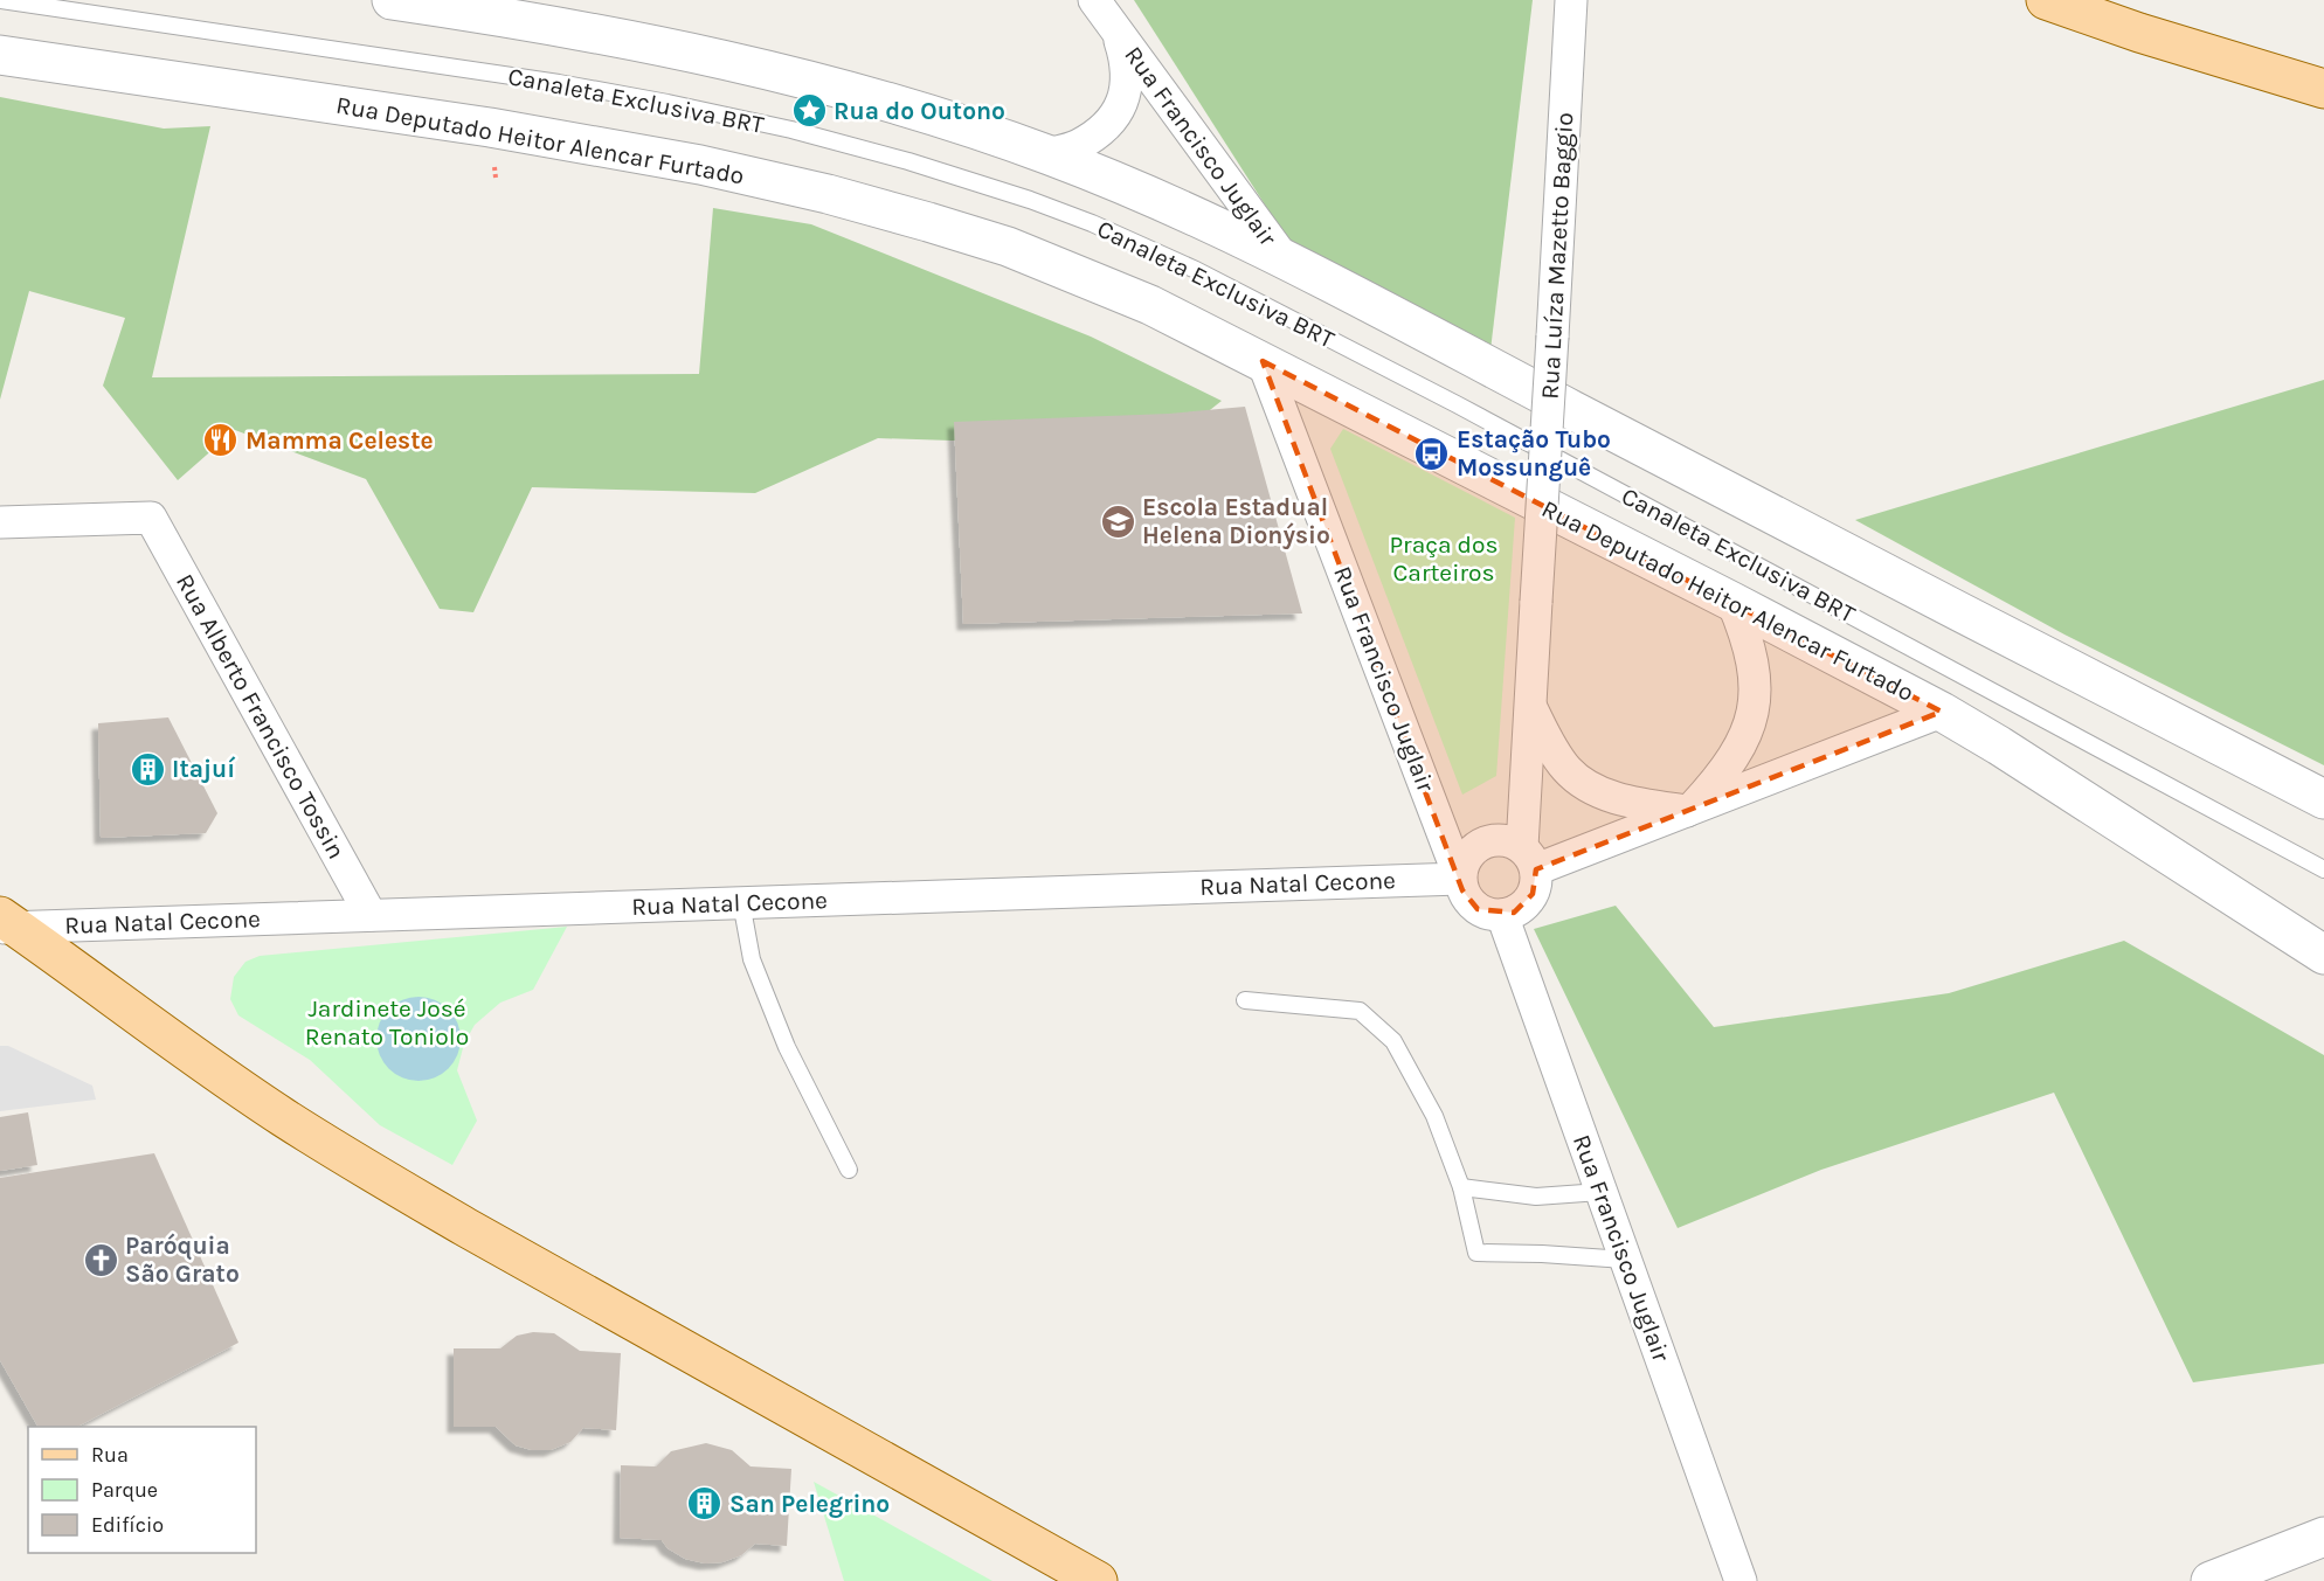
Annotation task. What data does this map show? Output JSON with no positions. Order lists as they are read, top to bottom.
{
  "streets": {
    "street": [
      "Rua Deputado Heitor Alencar Furtado",
      "Rua Francisco Juglair",
      "Rua Luíza Mazetto Baggio",
      "Rua Alberto Francisco Tossin",
      "Rua Natal Cecone"
    ],
    "lane": ["Canaleta Exclusiva BRT"]
  },
  "crossings": [
    ["Rua Deputado Heitor Alencar Furtado", "Rua Francisco Juglair"],
    ["Rua Francisco Juglair", "Rua Luíza Mazetto Baggio"],
    ["Rua Francisco Juglair", "Rua Natal Cecone"],
    ["Rua Luíza Mazetto Baggio", "Rua Natal Cecone"],
    ["Rua Alberto Francisco Tossin", "Rua Natal Cecone"]
  ],
  "parks": ["Praça dos Carteiros", "Jardinete José Renato Toniolo"],
  "places": {
    "place": ["Rua do Outono"],
    "restaurant": ["Mamma Celeste"],
    "bus stop": ["Estação Tubo Mossunguê"],
    "school or university": ["Escola Estadual Helena Dionýsio"],
    "building": ["Itajuí", "San Pelegrino"],
    "church": ["Paróquia São Grato"]
  },
  "legend": ["Rua", "Parque", "Edifício"]
}
